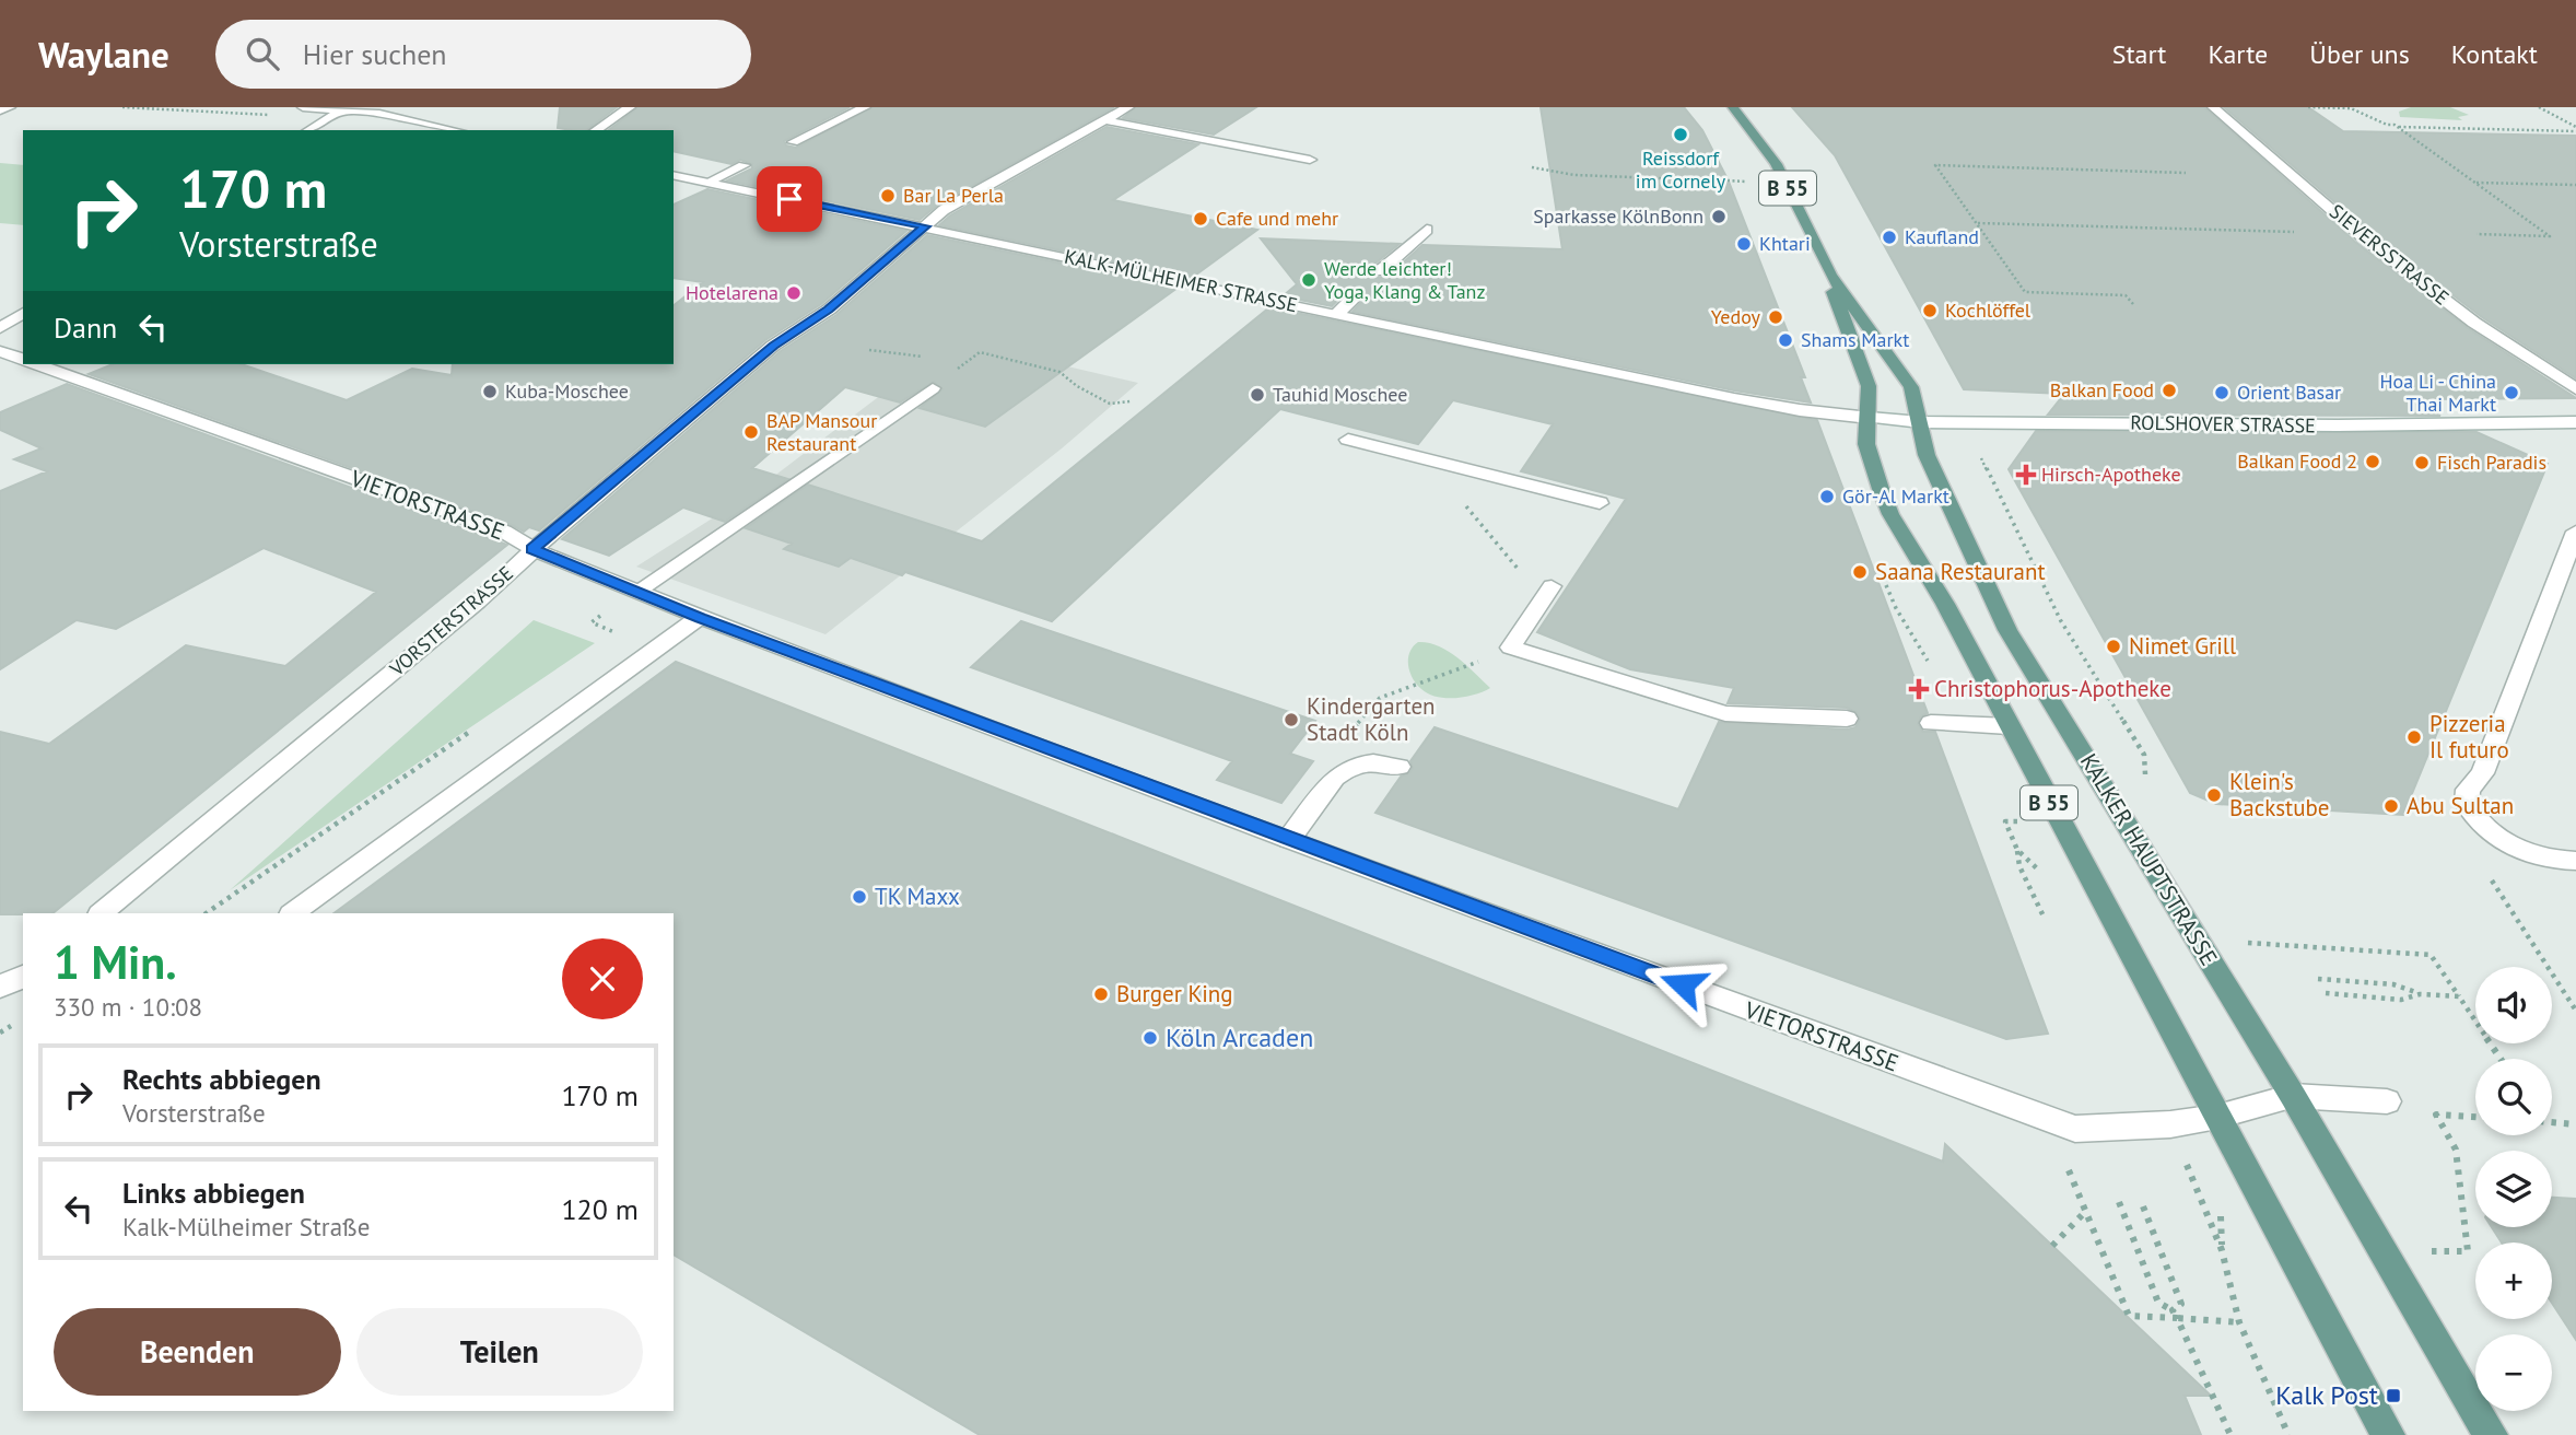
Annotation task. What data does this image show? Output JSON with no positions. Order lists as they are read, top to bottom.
{
  "streets": {
    "main road": ["B 55", "KALKER HAUPTSTRASSE"],
    "street": [
      "SIEVERSSTRASSE",
      "KALK-MÜLHEIMER STRASSE",
      "ROLSHOVER STRASSE",
      "VIETORSTRASSE",
      "VORSTERSTRASSE"
    ]
  },
  "crossings": [
    ["KALK-MÜLHEIMER STRASSE", "ROLSHOVER STRASSE"],
    ["KALK-MÜLHEIMER STRASSE", "VORSTERSTRASSE"],
    ["KALK-MÜLHEIMER STRASSE", "KALKER HAUPTSTRASSE"],
    ["ROLSHOVER STRASSE", "KALKER HAUPTSTRASSE"],
    ["VIETORSTRASSE", "VORSTERSTRASSE"],
    ["VIETORSTRASSE", "KALKER HAUPTSTRASSE"]
  ],
  "places": {
    "other": [
      "Reissdorf im Cornely",
      "Bar La Perla",
      "Sparkasse KölnBonn",
      "Cafe und mehr",
      "Kaufland",
      "Khtari",
      "Werde leichter! Yoga, Klang & Tanz",
      "Hotelarena",
      "Kochlöffel",
      "Yedoy",
      "Shams Markt",
      "Balkan Food",
      "Kuba-Moschee",
      "Orient Basar",
      "Hoa Li - China Thai Markt",
      "Tauhid Moschee",
      "BAP Mansour Restaurant",
      "Balkan Food 2",
      "Fisch Paradis",
      "Gör-Al Markt",
      "Saana Restaurant",
      "Nimet Grill",
      "Kindergarten Stadt Köln",
      "Pizzeria Il futuro",
      "Klein's Backstube",
      "Abu Sultan",
      "TK Maxx",
      "Burger King",
      "Köln Arcaden"
    ],
    "health": ["Hirsch-Apotheke", "Christophorus-Apotheke"],
    "transit": ["Kalk Post"]
  },
  "page": {
    "header": "Waylane",
    "search": "Hier suchen",
    "nav": [
      "Start",
      "Karte",
      "Über uns",
      "Kontakt"
    ],
    "turn": ["170 m", "Vorsterstraße"],
    "then": "Dann",
    "heading": ["1 Min.", "330 m · 10:08"],
    "map_buttons": ["+", "−"],
    "list": [
      {
        "name": "Rechts abbiegen",
        "note": "Vorsterstraße",
        "value": "170 m"
      },
      {
        "name": "Links abbiegen",
        "note": "Kalk-Mülheimer Straße",
        "value": "120 m"
      }
    ],
    "buttons": ["Beenden", "Teilen"]
  }
}
